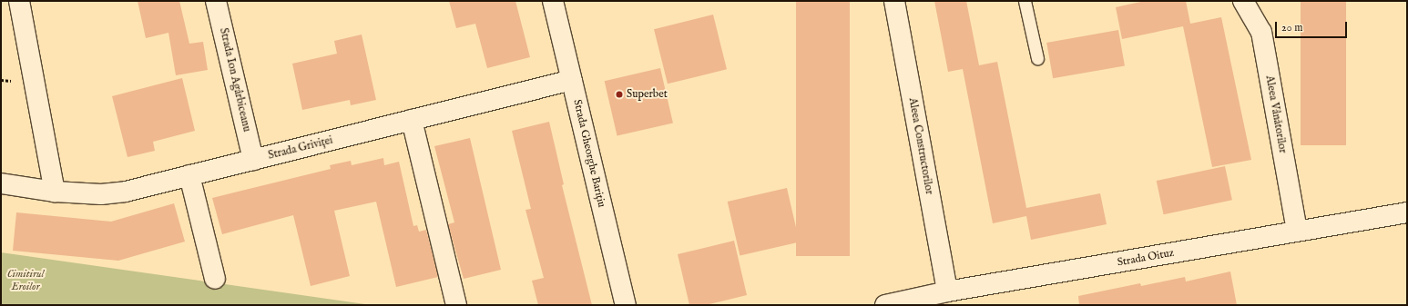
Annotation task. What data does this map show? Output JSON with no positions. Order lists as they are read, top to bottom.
{
  "streets": {
    "street": [
      "Strada Ion Agârbiceanu",
      "Aleea Vânătorilor",
      "Aleea Constructorilor",
      "Strada Griviței",
      "Strada Gheorghe Barițiu",
      "Strada Oituz"
    ]
  },
  "crossings": [
    ["Strada Ion Agârbiceanu", "Strada Griviței"],
    ["Aleea Vânătorilor", "Strada Oituz"],
    ["Aleea Constructorilor", "Strada Oituz"],
    ["Strada Griviței", "Strada Gheorghe Barițiu"]
  ],
  "parks": ["Cimitirul Eroilor"],
  "places": ["Superbet"],
  "scale_bar": "20 m"
}
